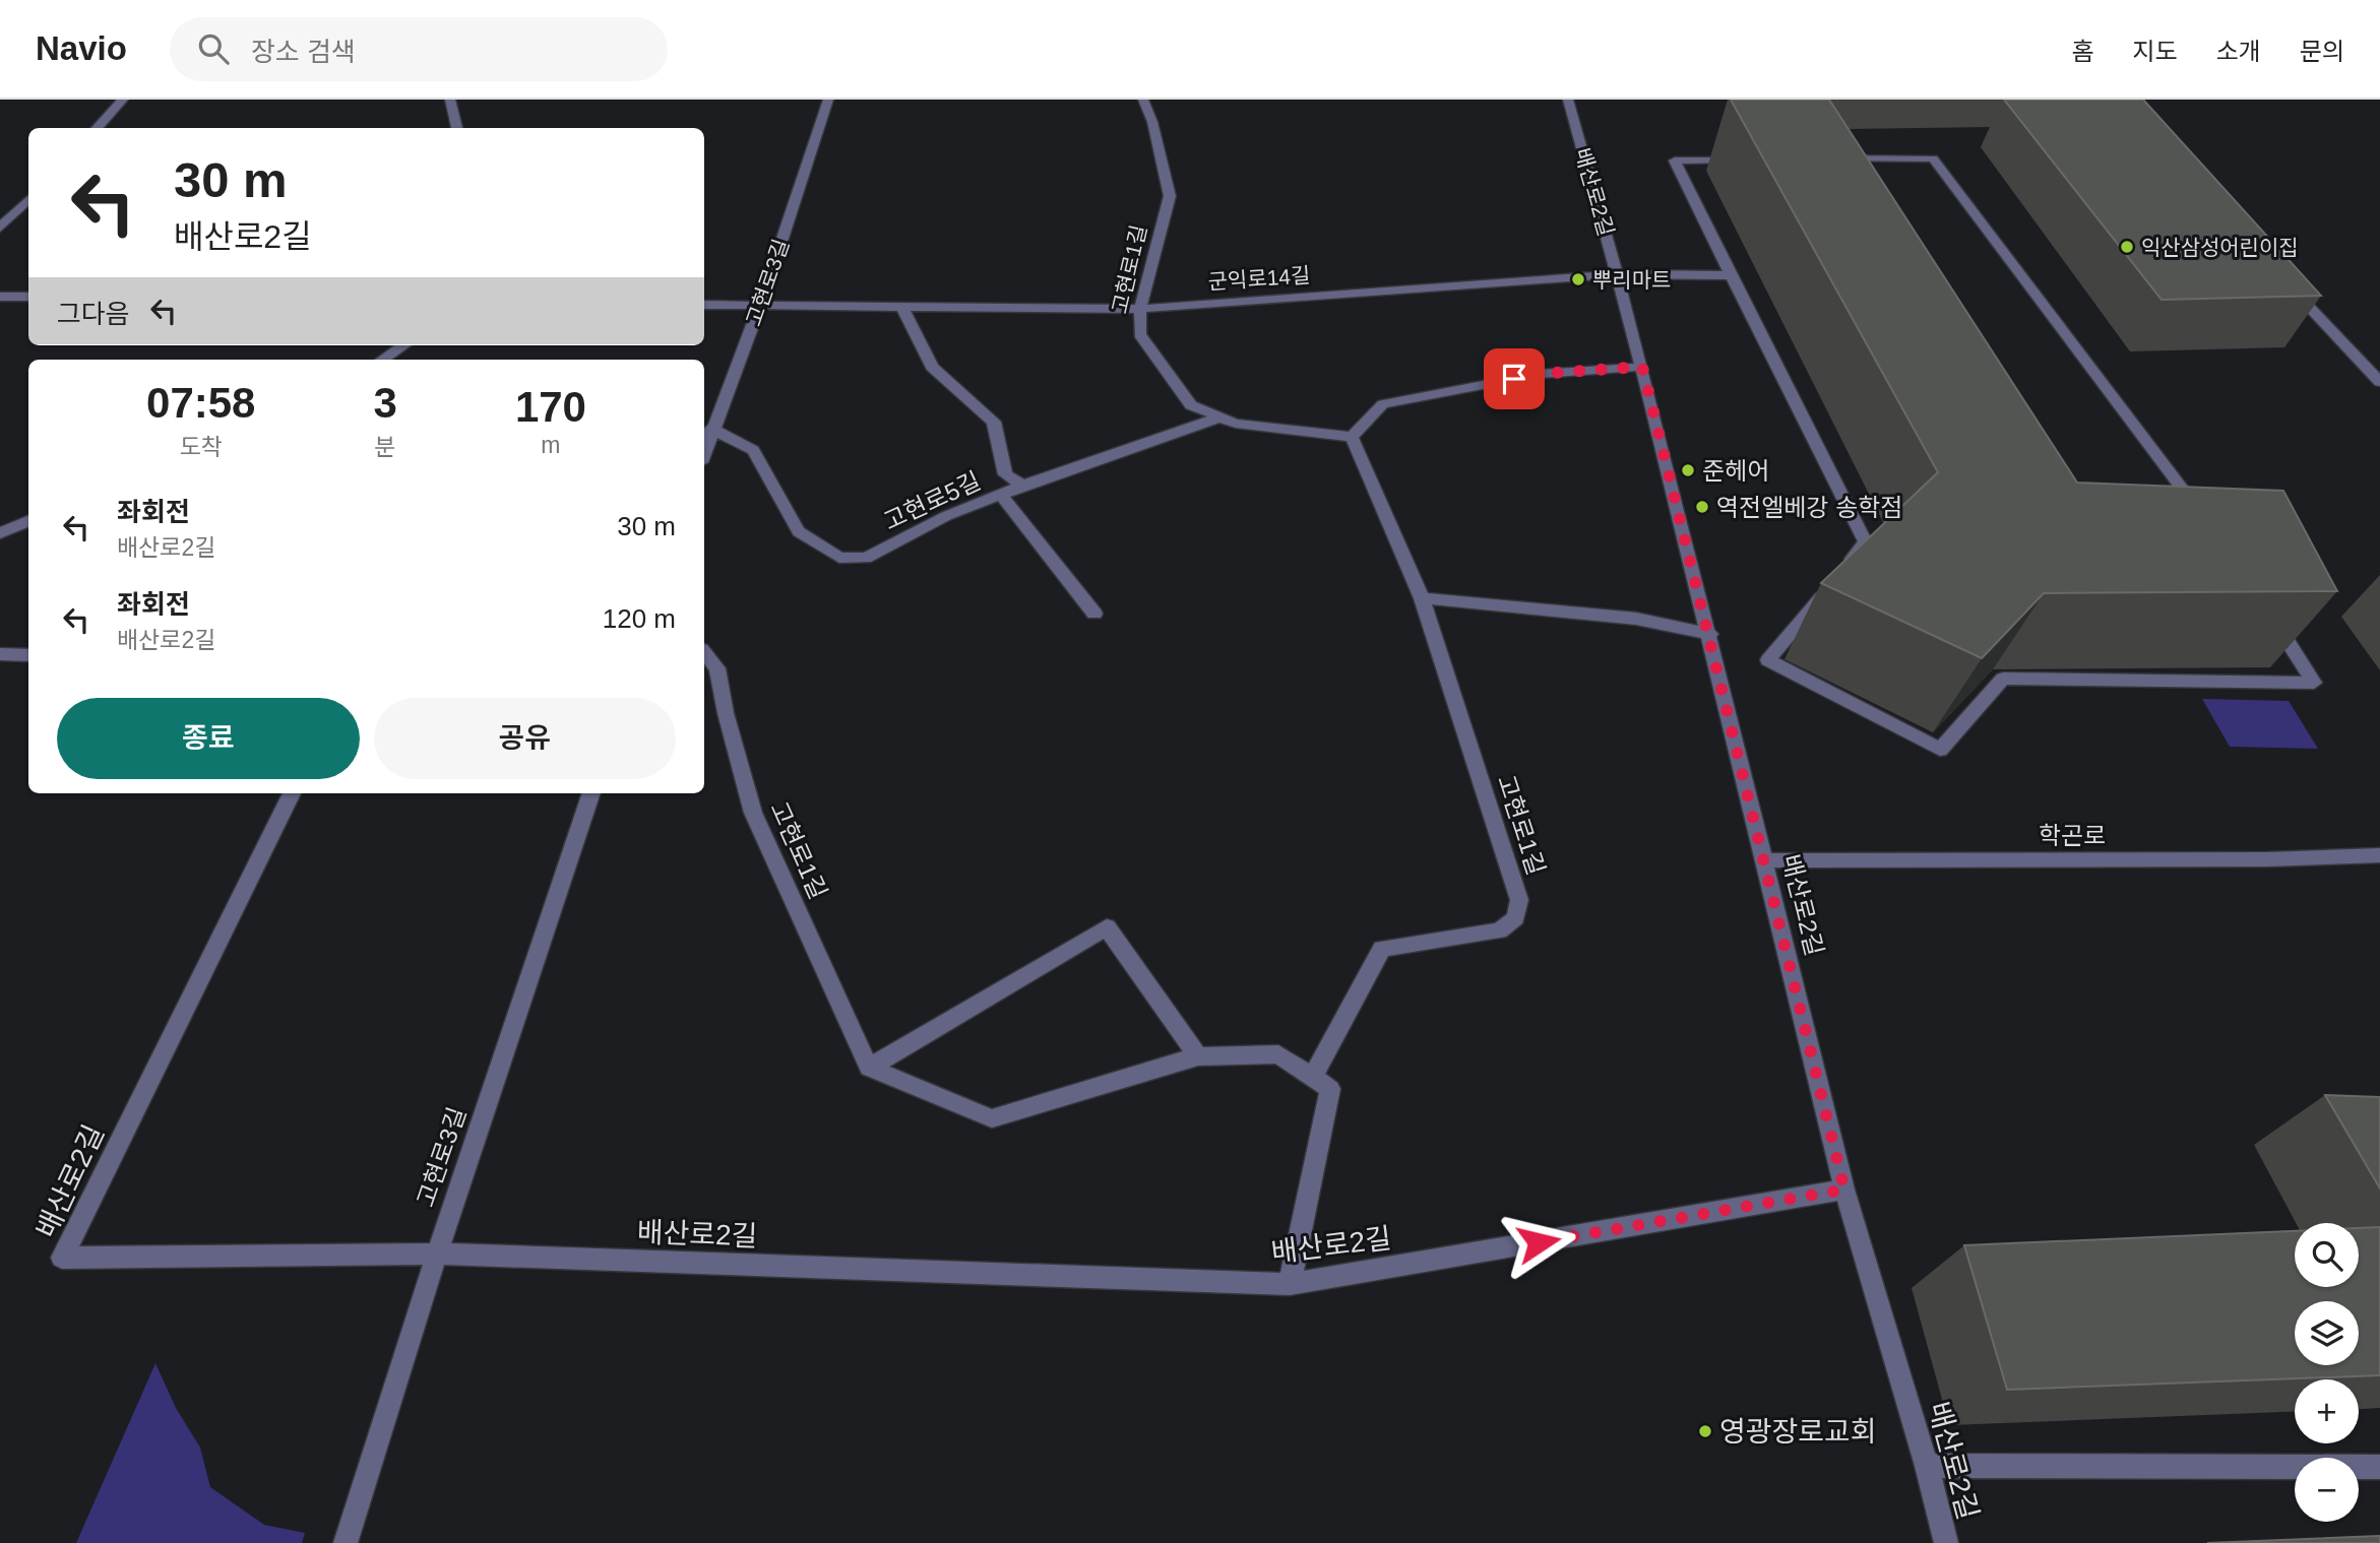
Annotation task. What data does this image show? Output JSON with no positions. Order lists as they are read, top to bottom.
{
  "streets": {
    "street": [
      "배산로2길",
      "고현로1길",
      "군익로14길",
      "고현로3길",
      "고현로5길",
      "학곤로"
    ]
  },
  "crossings": [
    ["배산로2길", "군익로14길"],
    ["배산로2길", "고현로3길"],
    ["배산로2길", "학곤로"],
    ["고현로1길", "군익로14길"],
    ["고현로1길", "고현로5길"],
    ["군익로14길", "고현로3길"],
    ["고현로3길", "고현로5길"]
  ],
  "places": [
    "익산삼성어린이집",
    "뿌리마트",
    "준헤어",
    "역전엘베강 송학점",
    "영광장로교회"
  ],
  "page": {
    "header": "Navio",
    "search": "장소 검색",
    "nav": [
      "홈",
      "지도",
      "소개",
      "문의"
    ],
    "turn": ["30 m", "배산로2길"],
    "then": "그다음",
    "eta": [
      "07:58",
      "도착",
      "3",
      "분",
      "170",
      "m"
    ],
    "list": [
      {
        "name": "좌회전",
        "note": "배산로2길",
        "value": "30 m"
      },
      {
        "name": "좌회전",
        "note": "배산로2길",
        "value": "120 m"
      }
    ],
    "buttons": ["종료", "공유"],
    "map_buttons": ["+", "−"]
  }
}
